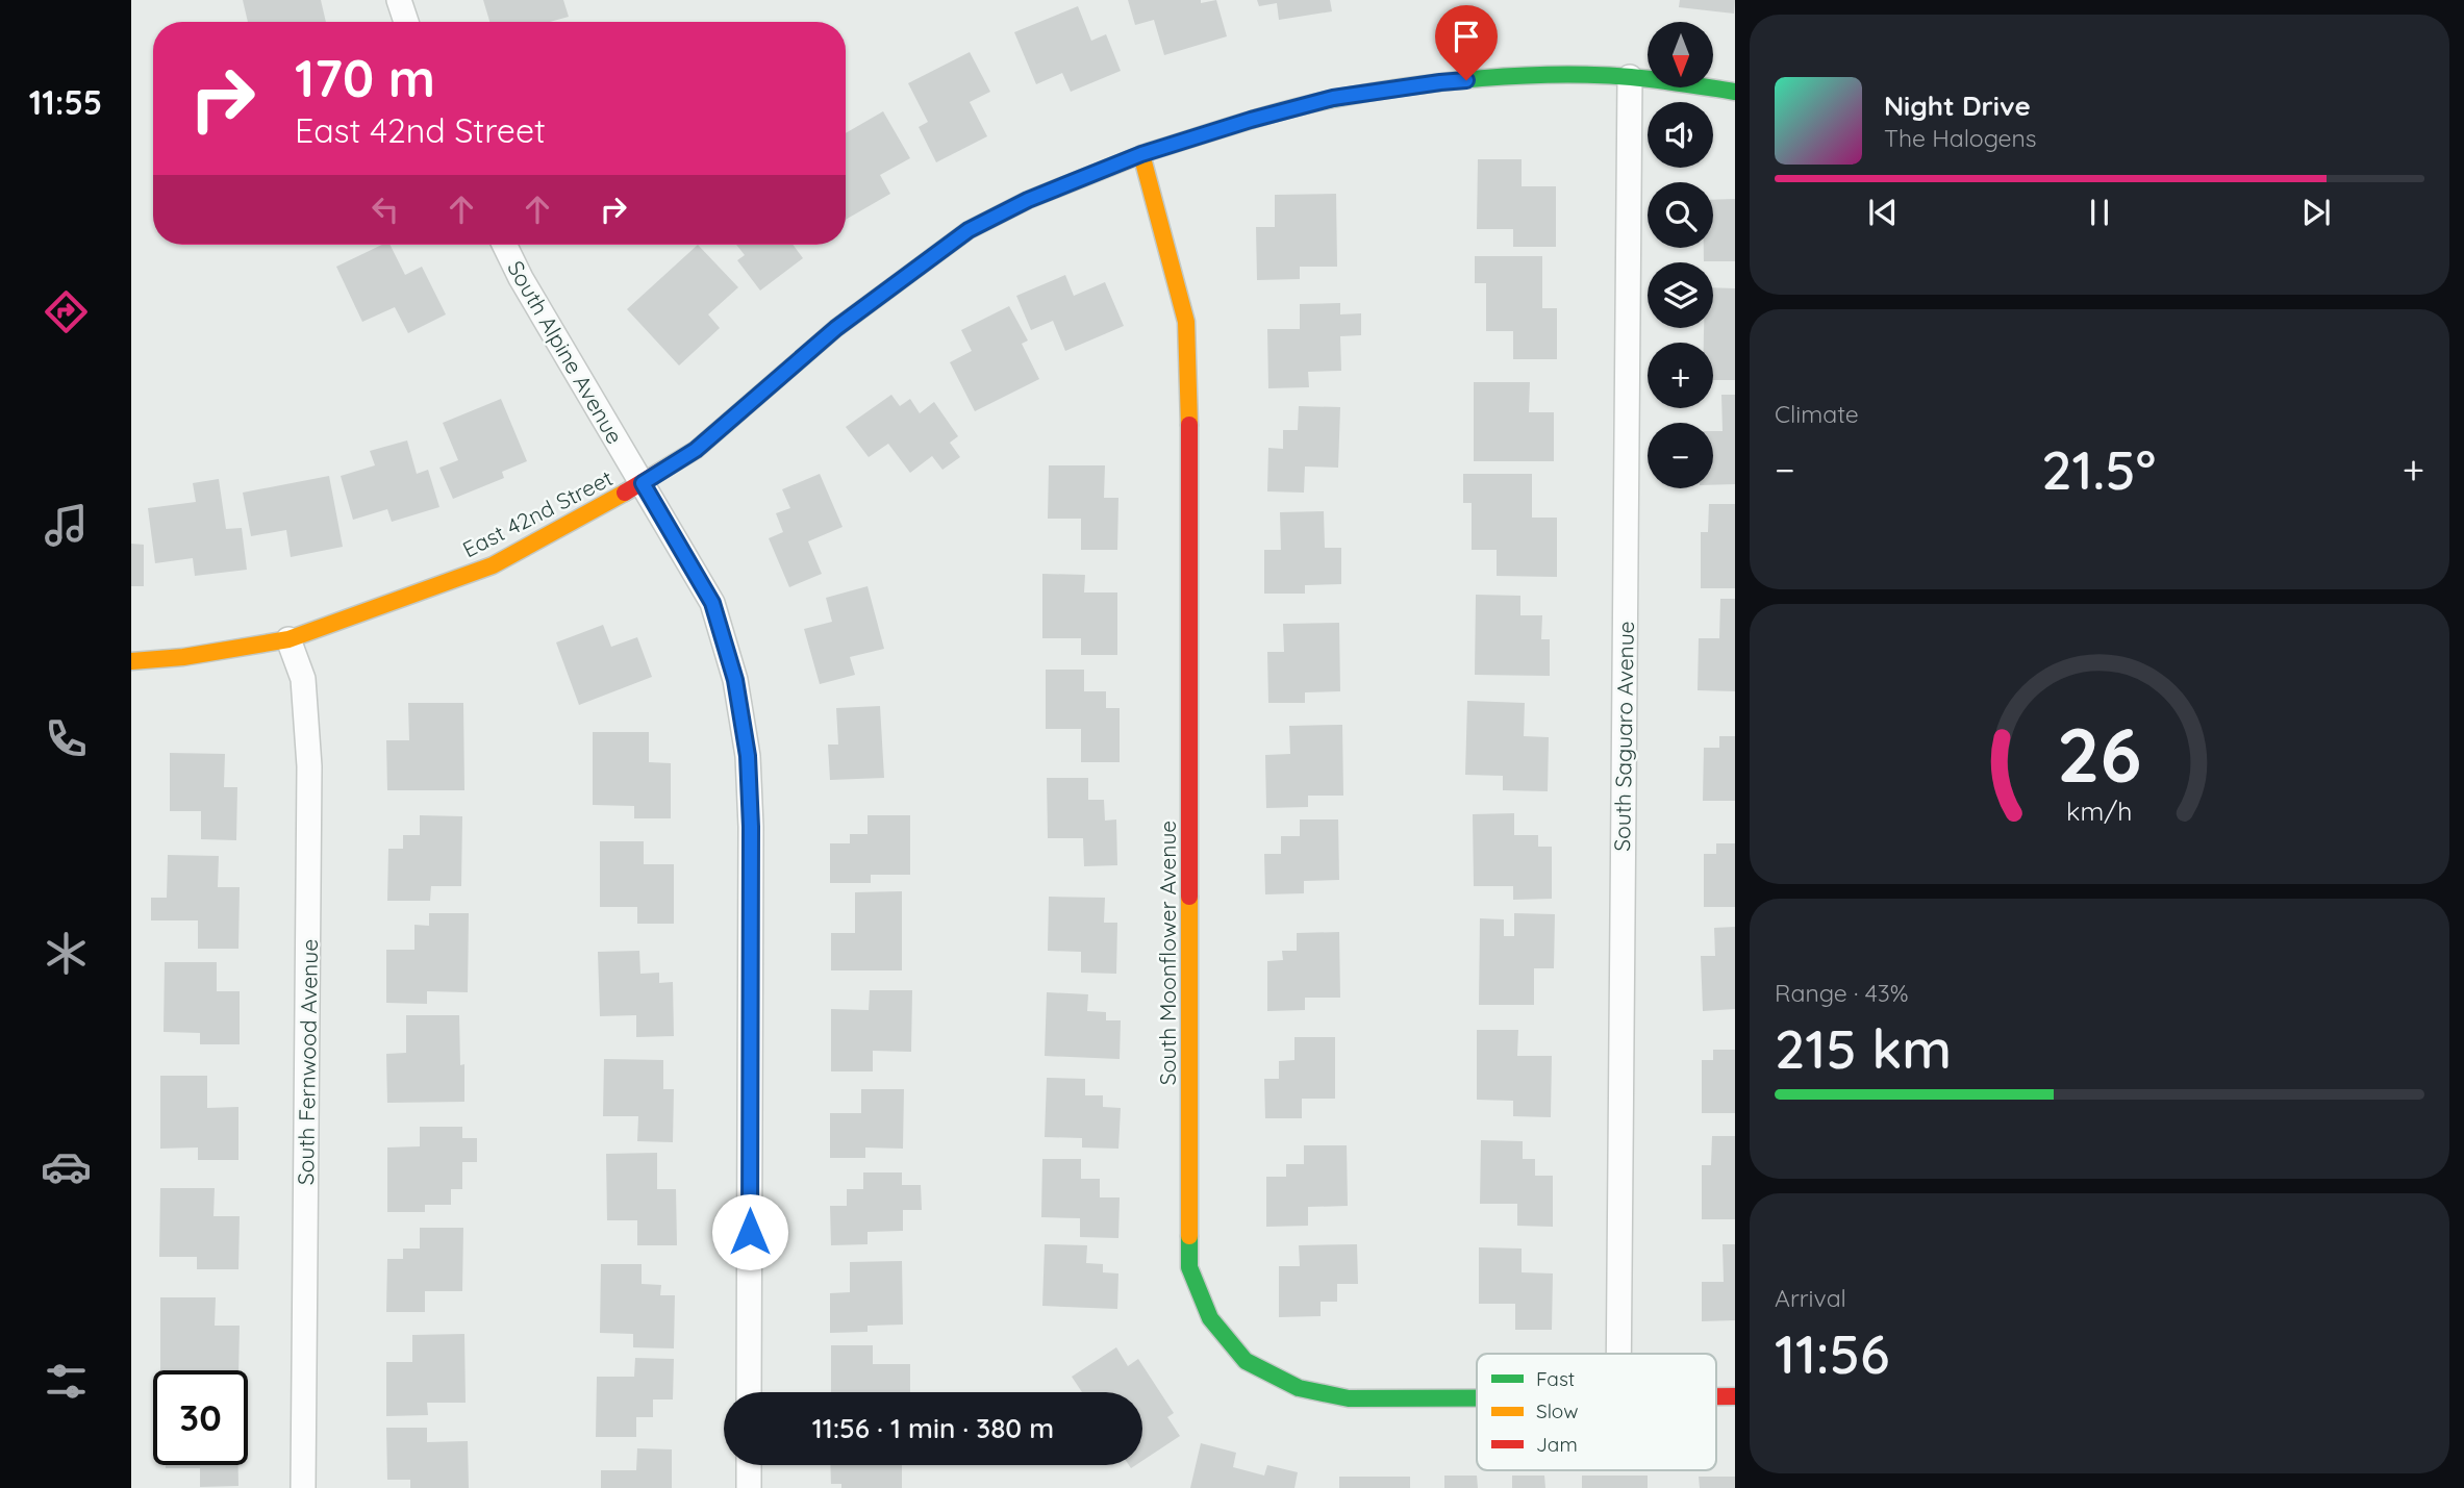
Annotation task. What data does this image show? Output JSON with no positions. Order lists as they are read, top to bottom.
{
  "streets": {
    "street": [
      "South Alpine Avenue",
      "East 42nd Street",
      "South Saguaro Avenue",
      "South Moonflower Avenue",
      "South Fernwood Avenue"
    ]
  },
  "crossings": [
    ["South Alpine Avenue", "East 42nd Street"],
    ["East 42nd Street", "South Saguaro Avenue"],
    ["East 42nd Street", "South Moonflower Avenue"],
    ["East 42nd Street", "South Fernwood Avenue"]
  ],
  "legend": ["Fast", "Slow", "Jam"],
  "north": "bottom",
  "page": {
    "tabs": "11:55",
    "map_buttons": ["+", "−"],
    "turn": ["170 m", "East 42nd Street"],
    "song": ["Night Drive", "The Halogens"],
    "tile": [
      "Climate",
      ["Range · 43%", "215 km"],
      ["Arrival", "11:56"]
    ],
    "heat": ["−", "21.5°", "+"],
    "limit": "30",
    "trip": "11:56 · 1 min · 380 m",
    "gauge": ["26", "km/h"]
  }
}
